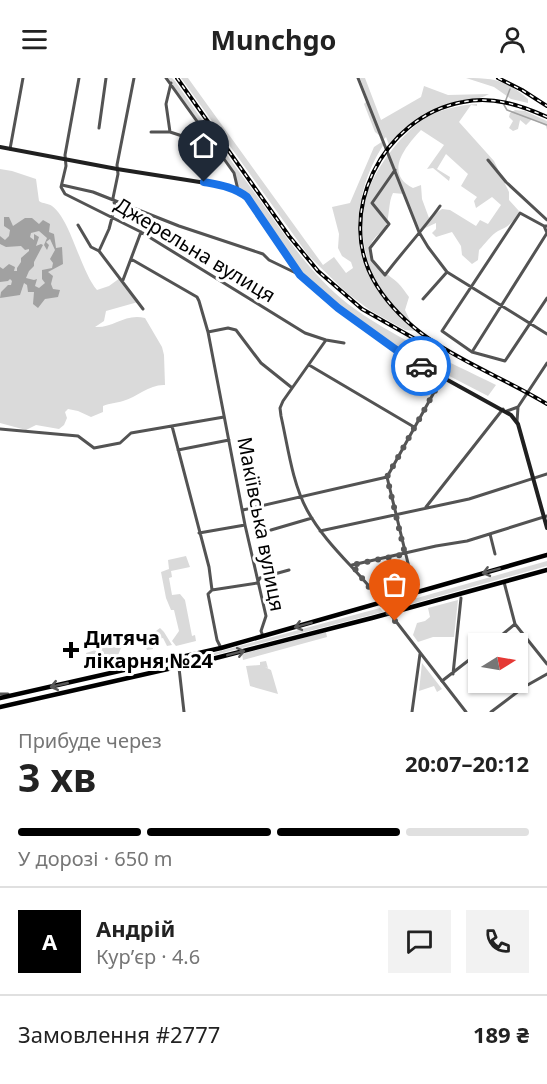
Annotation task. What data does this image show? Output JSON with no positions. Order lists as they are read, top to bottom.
{
  "streets": {
    "street": ["Джерельна вулиця", "Макіївська вулиця"]
  },
  "places": {
    "health": ["Дитяча лікарня №24"]
  },
  "north": "right",
  "page": {
    "header": "Munchgo",
    "heading": ["3 хв", "Прибуде через", "20:07–20:12"],
    "panel": [
      "Андрій",
      "Кур’єр · 4.6",
      "Замовлення #2777",
      "189 ₴"
    ],
    "bar": "У дорозі · 650 m",
    "round": "А"
  }
}
